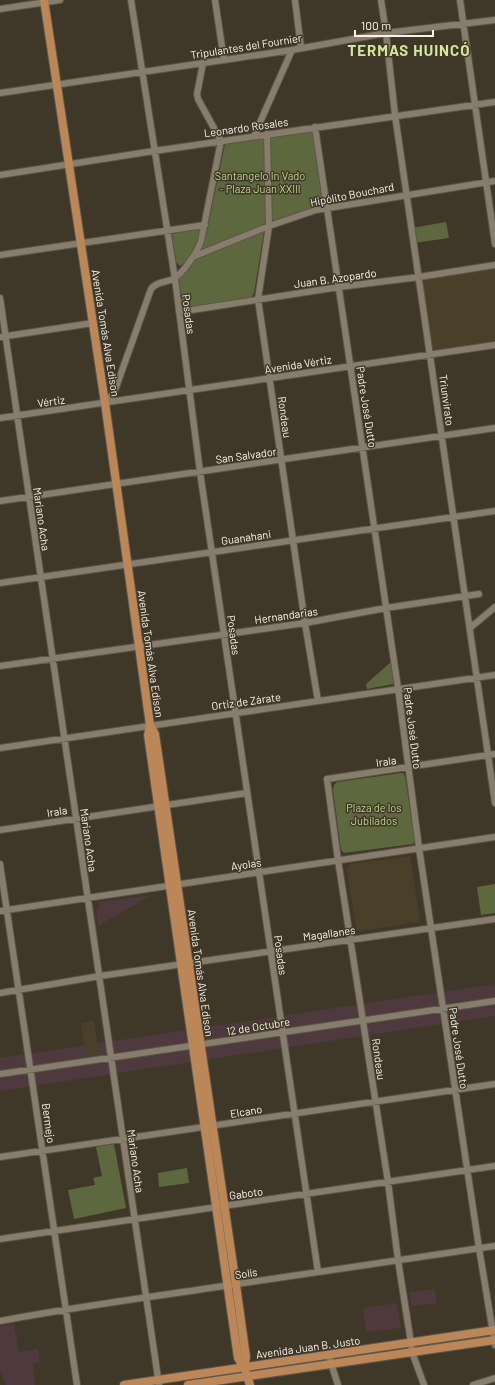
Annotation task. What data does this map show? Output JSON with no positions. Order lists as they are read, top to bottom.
{
  "streets": {
    "main road": ["Avenida Tomás Alva Edison", "Avenida Juan B. Justo"],
    "street": [
      "Tripulantes del Fournier",
      "Leonardo Rosales",
      "Hipólito Bouchard",
      "Juan B. Azopardo",
      "Posadas",
      "Avenida Vértiz",
      "Triunvirato",
      "Vértiz",
      "Padre José Dutto",
      "Rondeau",
      "San Salvador",
      "Mariano Acha",
      "Guanahani",
      "Hernandarias",
      "Ortiz de Zárate",
      "Irala",
      "Ayolas",
      "Magallanes",
      "12 de Octubre",
      "Elcano",
      "Bermejo",
      "Gaboto",
      "Solís"
    ]
  },
  "crossings": [
    ["Tripulantes del Fournier", "Posadas"],
    ["Tripulantes del Fournier", "Avenida Tomás Alva Edison"],
    ["Tripulantes del Fournier", "Triunvirato"],
    ["Leonardo Rosales", "Posadas"],
    ["Leonardo Rosales", "Avenida Tomás Alva Edison"],
    ["Leonardo Rosales", "Triunvirato"],
    ["Leonardo Rosales", "Padre José Dutto"],
    ["Leonardo Rosales", "Rondeau"],
    ["Hipólito Bouchard", "Triunvirato"],
    ["Hipólito Bouchard", "Padre José Dutto"],
    ["Hipólito Bouchard", "Rondeau"],
    ["Juan B. Azopardo", "Posadas"],
    ["Juan B. Azopardo", "Triunvirato"],
    ["Juan B. Azopardo", "Padre José Dutto"],
    ["Juan B. Azopardo", "Rondeau"],
    ["Posadas", "Avenida Vértiz"],
    ["Posadas", "San Salvador"],
    ["Posadas", "Guanahani"],
    ["Posadas", "Hernandarias"],
    ["Posadas", "Ortiz de Zárate"],
    ["Posadas", "Irala"],
    ["Posadas", "Ayolas"],
    ["Posadas", "Magallanes"],
    ["Posadas", "12 de Octubre"],
    ["Posadas", "Elcano"],
    ["Posadas", "Gaboto"],
    ["Posadas", "Solís"],
    ["Avenida Tomás Alva Edison", "Avenida Vértiz"],
    ["Avenida Tomás Alva Edison", "Vértiz"],
    ["Avenida Tomás Alva Edison", "San Salvador"],
    ["Avenida Tomás Alva Edison", "Guanahani"],
    ["Avenida Tomás Alva Edison", "Hernandarias"],
    ["Avenida Tomás Alva Edison", "Ortiz de Zárate"],
    ["Avenida Tomás Alva Edison", "Irala"],
    ["Avenida Tomás Alva Edison", "Ayolas"],
    ["Avenida Tomás Alva Edison", "Magallanes"],
    ["Avenida Tomás Alva Edison", "12 de Octubre"],
    ["Avenida Tomás Alva Edison", "Elcano"],
    ["Avenida Tomás Alva Edison", "Gaboto"],
    ["Avenida Tomás Alva Edison", "Solís"],
    ["Avenida Tomás Alva Edison", "Avenida Juan B. Justo"],
    ["Avenida Vértiz", "Triunvirato"],
    ["Avenida Vértiz", "Vértiz"],
    ["Avenida Vértiz", "Padre José Dutto"],
    ["Avenida Vértiz", "Rondeau"],
    ["Triunvirato", "San Salvador"],
    ["Triunvirato", "Guanahani"],
    ["Triunvirato", "Hernandarias"],
    ["Triunvirato", "Ortiz de Zárate"],
    ["Triunvirato", "Irala"],
    ["Vértiz", "Mariano Acha"],
    ["Padre José Dutto", "San Salvador"],
    ["Padre José Dutto", "Guanahani"],
    ["Padre José Dutto", "Hernandarias"],
    ["Padre José Dutto", "Ortiz de Zárate"],
    ["Padre José Dutto", "Irala"],
    ["Padre José Dutto", "Ayolas"],
    ["Padre José Dutto", "Magallanes"],
    ["Padre José Dutto", "12 de Octubre"],
    ["Padre José Dutto", "Elcano"],
    ["Padre José Dutto", "Gaboto"],
    ["Padre José Dutto", "Solís"],
    ["Padre José Dutto", "Avenida Juan B. Justo"],
    ["Rondeau", "San Salvador"],
    ["Rondeau", "Guanahani"],
    ["Rondeau", "Hernandarias"],
    ["Rondeau", "Ortiz de Zárate"],
    ["Rondeau", "Irala"],
    ["Rondeau", "Ayolas"],
    ["Rondeau", "Magallanes"],
    ["Rondeau", "12 de Octubre"],
    ["Rondeau", "Elcano"],
    ["Rondeau", "Gaboto"],
    ["Rondeau", "Solís"],
    ["Rondeau", "Avenida Juan B. Justo"],
    ["San Salvador", "Mariano Acha"],
    ["Mariano Acha", "Guanahani"],
    ["Mariano Acha", "Hernandarias"],
    ["Mariano Acha", "Ortiz de Zárate"],
    ["Mariano Acha", "Irala"],
    ["Mariano Acha", "Ayolas"],
    ["Mariano Acha", "Magallanes"],
    ["Mariano Acha", "12 de Octubre"],
    ["Mariano Acha", "Elcano"],
    ["Mariano Acha", "Gaboto"],
    ["Mariano Acha", "Solís"],
    ["Mariano Acha", "Avenida Juan B. Justo"],
    ["Ayolas", "Bermejo"],
    ["Magallanes", "Bermejo"],
    ["12 de Octubre", "Bermejo"],
    ["Elcano", "Bermejo"],
    ["Bermejo", "Gaboto"],
    ["Bermejo", "Solís"]
  ],
  "districts": ["TERMAS HUINCÓ"],
  "parks": ["Santangelo In Vado - Plaza Juan XXIII", "Plaza de los Jubilados"],
  "scale_bar": "100 m"
}
